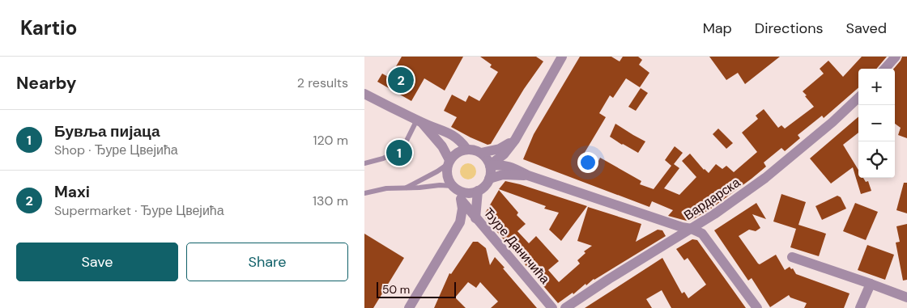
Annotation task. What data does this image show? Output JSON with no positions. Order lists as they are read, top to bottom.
{
  "streets": {
    "street": ["Вардарска", "Ђуре Даничића"]
  },
  "scale_bar": "50 m",
  "page": {
    "header": "Kartio",
    "nav": ["Map", "Directions", "Saved"],
    "heading": ["Nearby", "2 results"],
    "pins": ["2", "1"],
    "map_buttons": ["+", "−"],
    "list": [
      {
        "mark": "1",
        "name": "Бувља пијаца",
        "note": "Shop · Ђуре Цвејића",
        "value": "120 m"
      },
      {
        "mark": "2",
        "name": "Maxi",
        "note": "Supermarket · Ђуре Цвејића",
        "value": "130 m"
      }
    ],
    "buttons": ["Save", "Share"],
    "scale": "50 m"
  }
}
